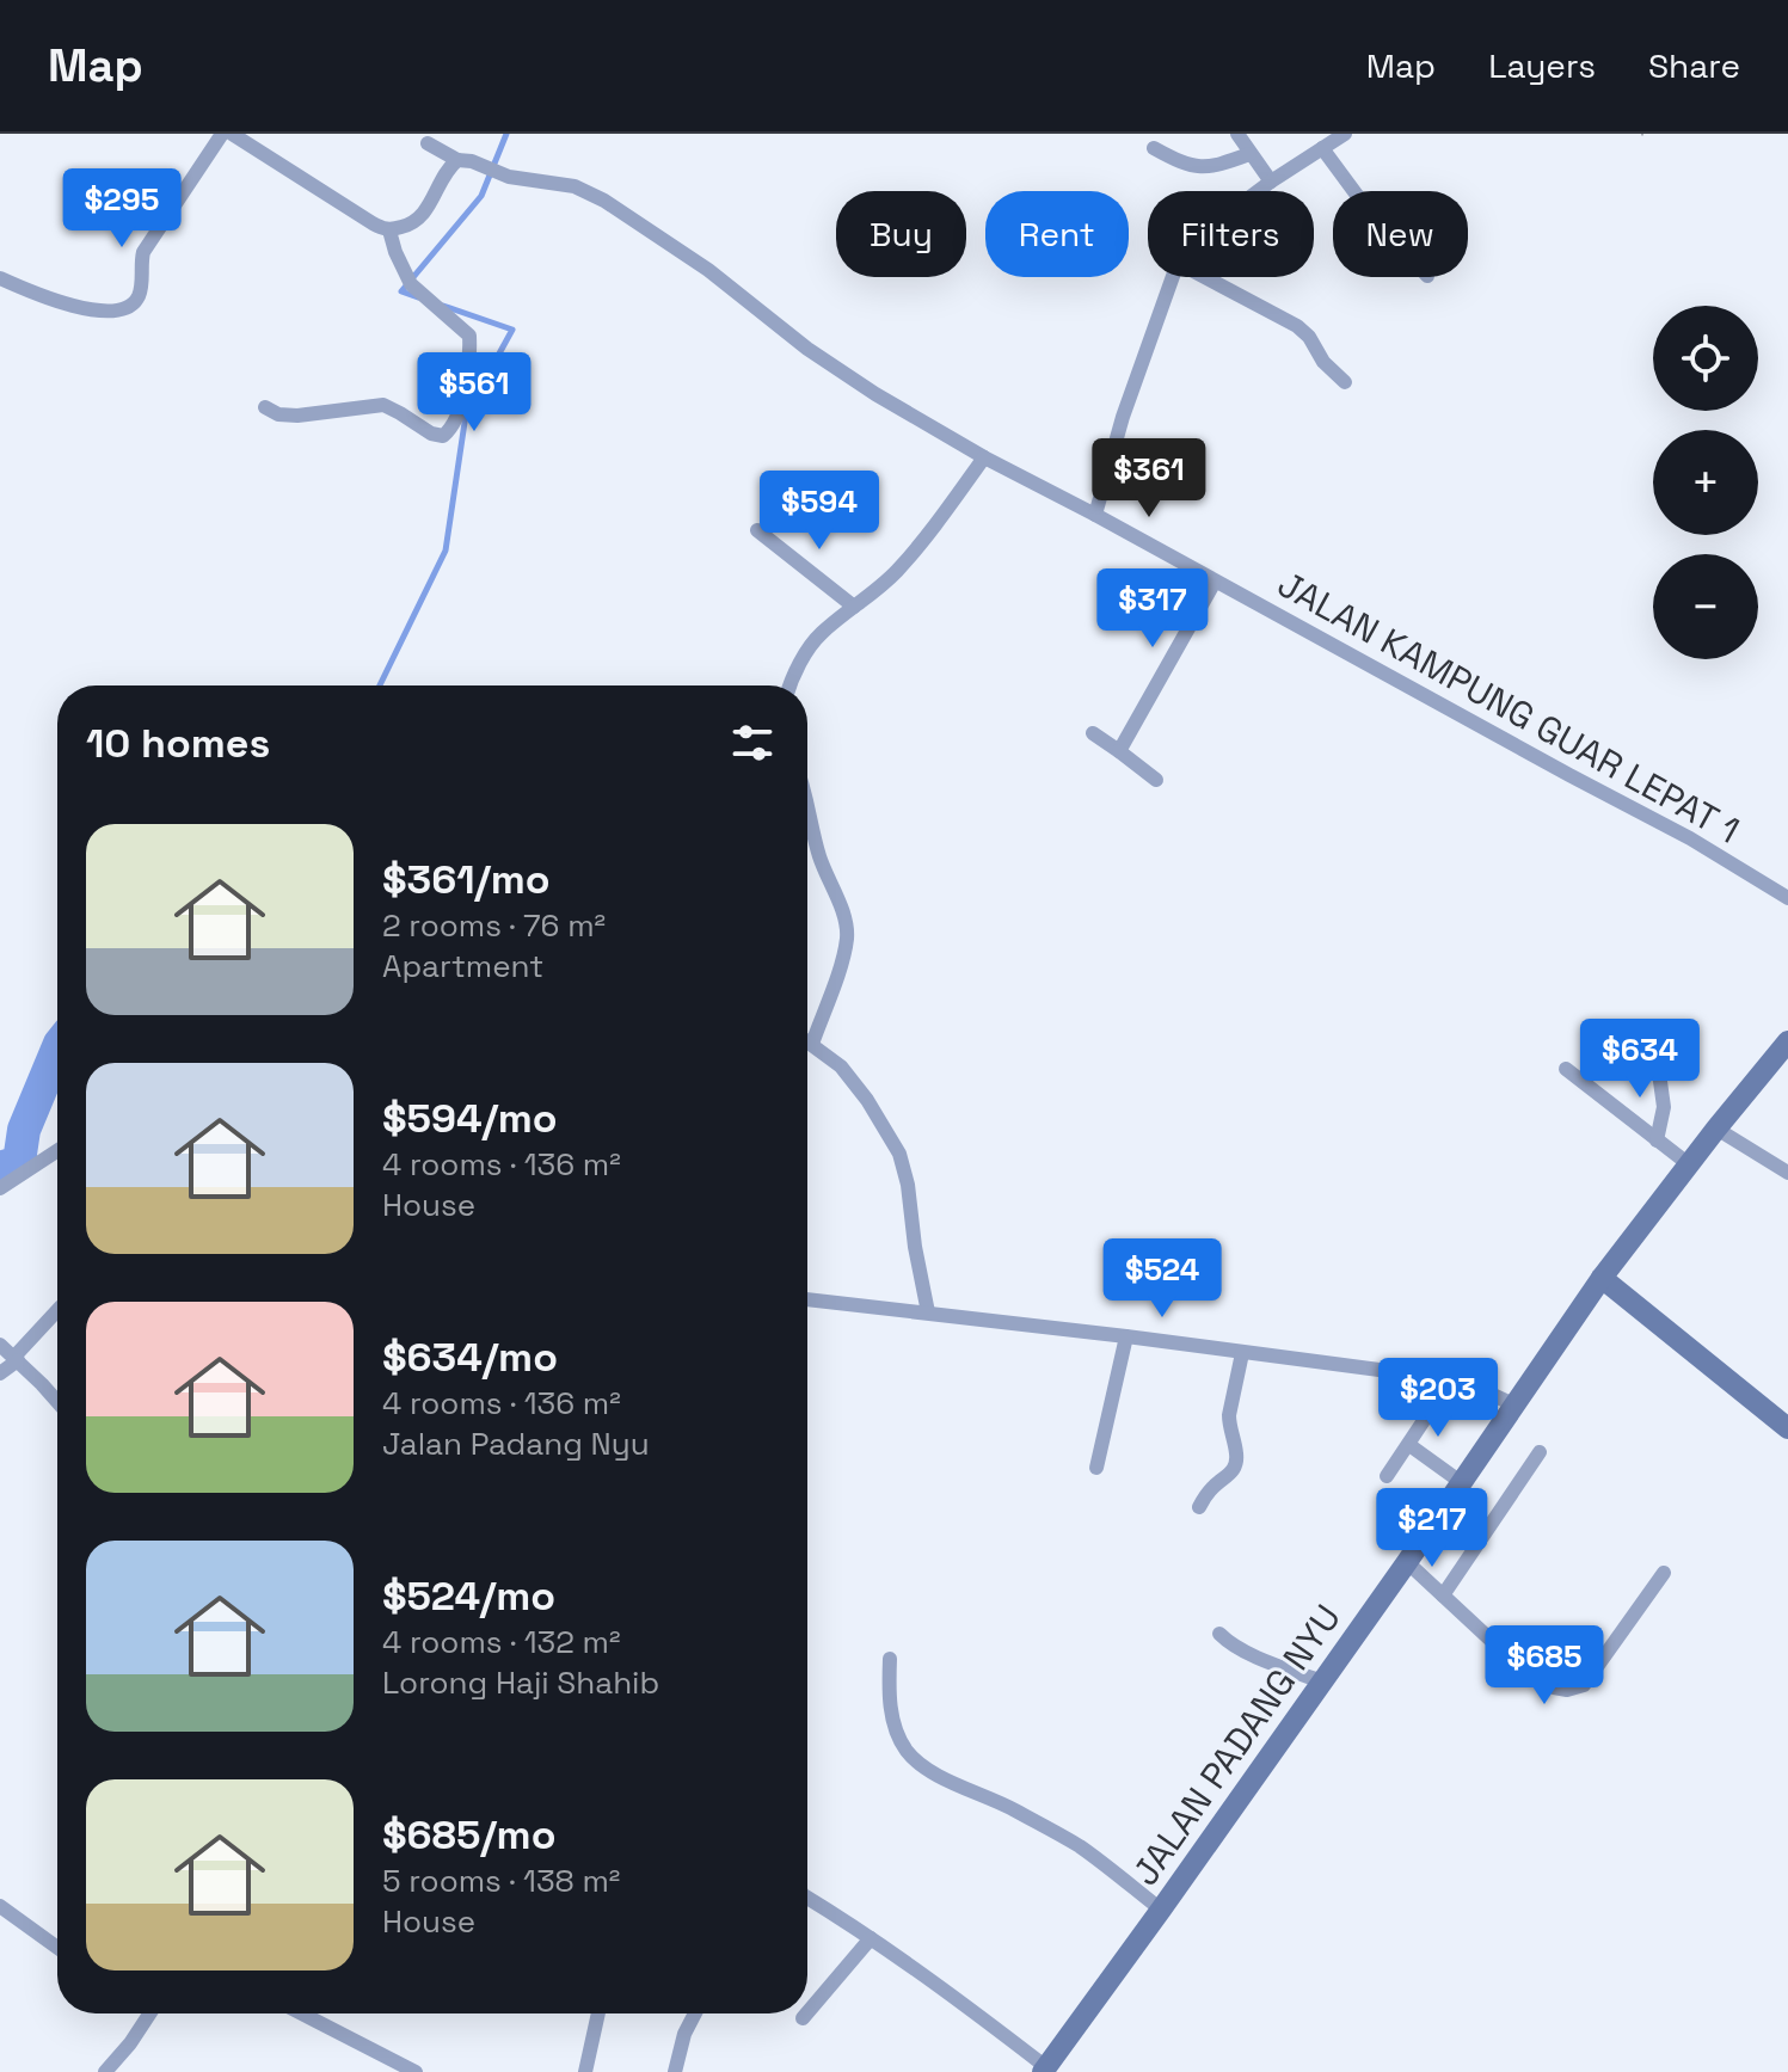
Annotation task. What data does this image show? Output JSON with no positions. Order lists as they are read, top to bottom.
{
  "streets": {
    "street": ["JALAN KAMPUNG GUAR LEPAT 1", "JALAN PADANG NYU"]
  },
  "page": {
    "header": "Map",
    "nav": ["Map", "Layers", "Share"],
    "price": [
      "$295",
      "$561",
      "$361",
      "$594",
      "$317",
      "$634",
      "$524",
      "$203",
      "$217",
      "$685"
    ],
    "chip": [
      "Buy",
      "Rent",
      "Filters",
      "New"
    ],
    "map_buttons": ["+", "−"],
    "heading": "10 homes",
    "list": [
      {
        "name": "$361/mo",
        "note": "2 rooms · 76 m² · Apartment"
      },
      {
        "name": "$594/mo",
        "note": "4 rooms · 136 m² · House"
      },
      {
        "name": "$634/mo",
        "note": "4 rooms · 136 m² · Jalan Padang Nyu"
      },
      {
        "name": "$524/mo",
        "note": "4 rooms · 132 m² · Lorong Haji Shahib"
      },
      {
        "name": "$685/mo",
        "note": "5 rooms · 138 m² · House"
      }
    ]
  }
}
